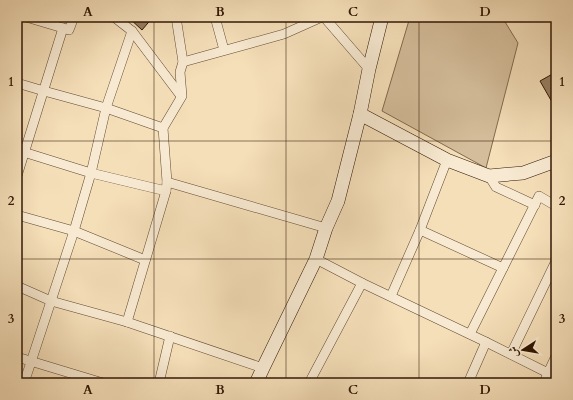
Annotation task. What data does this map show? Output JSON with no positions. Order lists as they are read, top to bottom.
{
  "north": "left",
  "grid": {
    "columns": [
      "A",
      "B",
      "C",
      "D"
    ],
    "rows": ["1", "2", "3"]
  }
}
